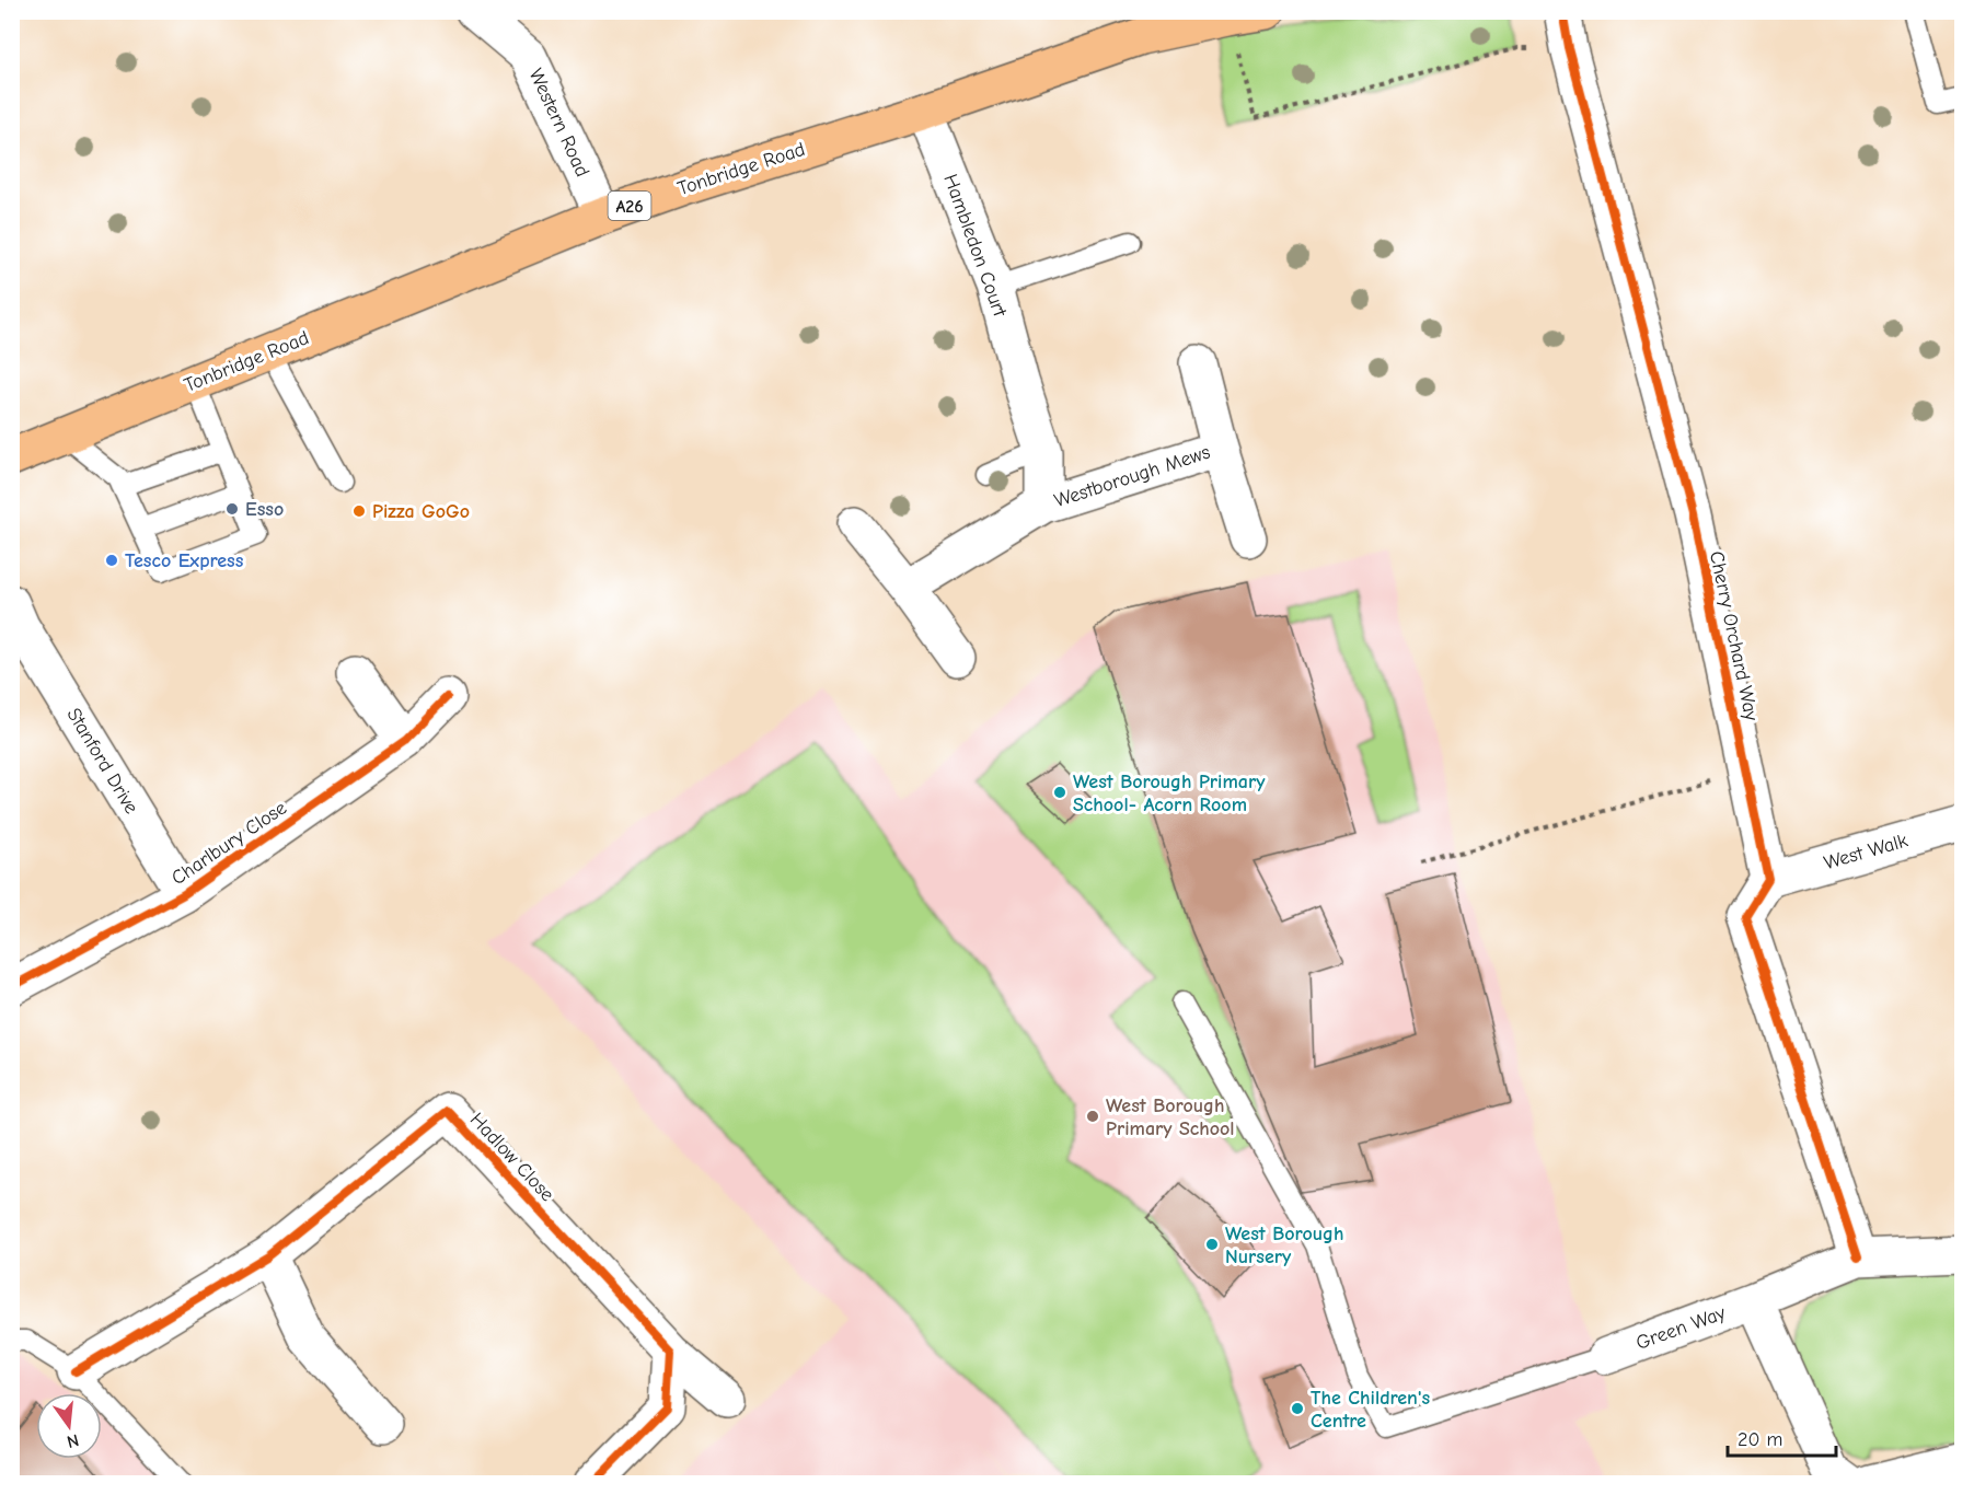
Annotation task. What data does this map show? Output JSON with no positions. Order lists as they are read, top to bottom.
{
  "streets": {
    "main road": ["Tonbridge Road", "A26"],
    "street": [
      "Western Road",
      "Hambledon Court",
      "Westborough Mews",
      "Cherry Orchard Way",
      "Stanford Drive",
      "Charlbury Close",
      "West Walk",
      "Hadlow Close",
      "Green Way"
    ]
  },
  "crossings": [
    ["Western Road", "Tonbridge Road"],
    ["Tonbridge Road", "Hambledon Court"],
    ["Hambledon Court", "Westborough Mews"],
    ["Cherry Orchard Way", "West Walk"],
    ["Stanford Drive", "Charlbury Close"]
  ],
  "places": [
    "Esso",
    "Pizza GoGo",
    "Tesco Express",
    "West Borough Primary School- Acorn Room",
    "West Borough Primary School",
    "West Borough Nursery",
    "The Children's Centre"
  ],
  "scale_bar": "20 m",
  "north": "bottom"
}
